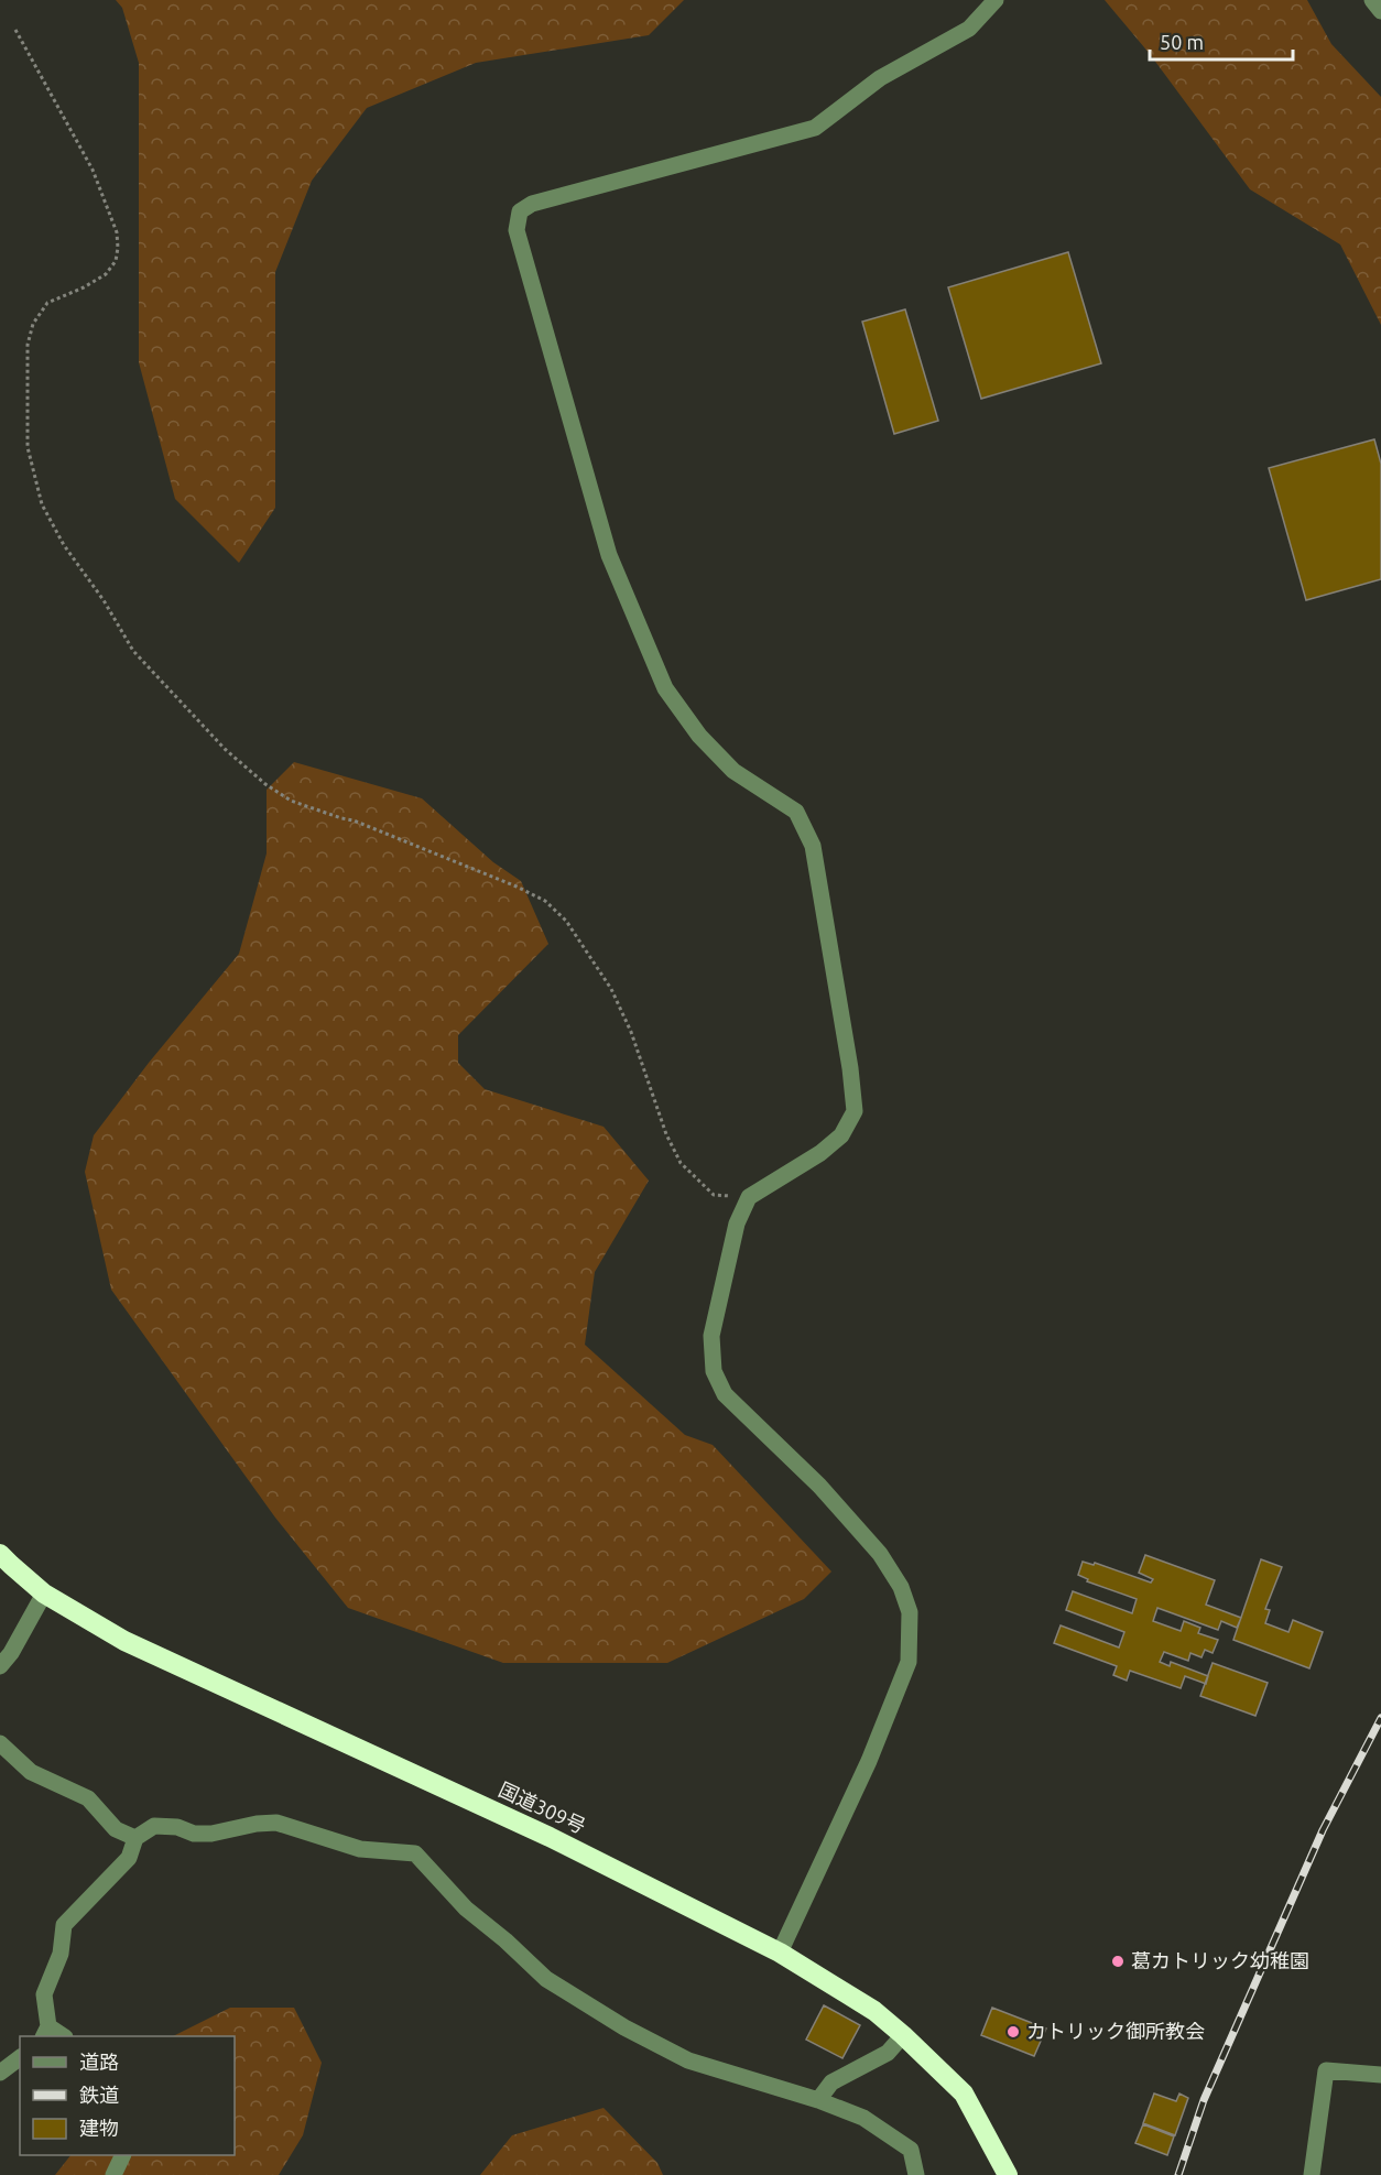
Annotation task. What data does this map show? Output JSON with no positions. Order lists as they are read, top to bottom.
{
  "streets": {
    "highway": ["国道309号"]
  },
  "places": ["葛カトリック幼稚園", "カトリック御所教会"],
  "legend": ["道路", "鉄道", "建物"],
  "scale_bar": "50 m"
}
